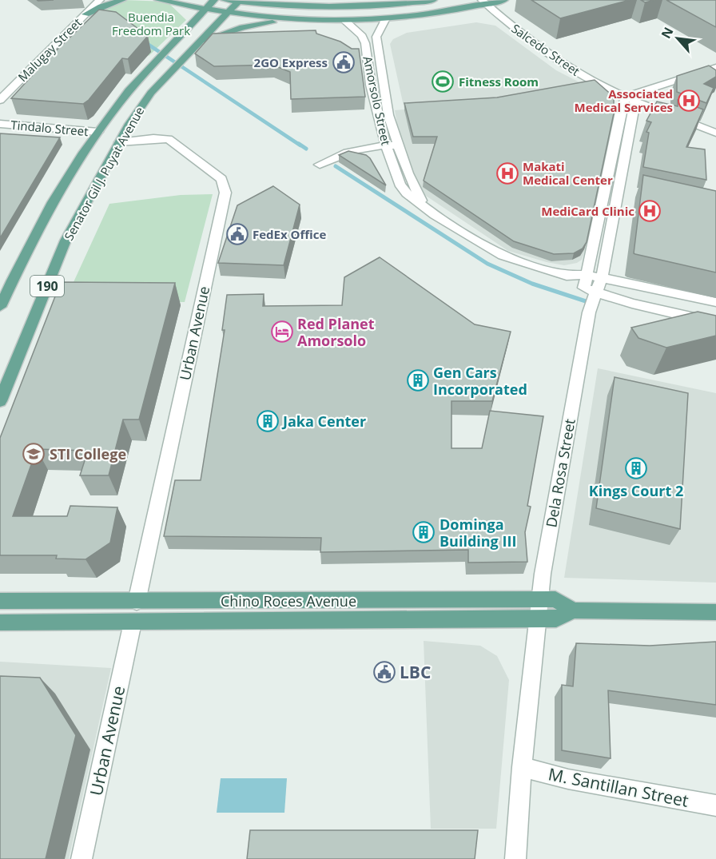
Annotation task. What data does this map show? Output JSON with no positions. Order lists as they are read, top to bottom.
{
  "streets": {
    "main road": ["Senator Gil J. Puyat Avenue", "190", "Chino Roces Avenue"],
    "street": [
      "Malugay Street",
      "Salcedo Street",
      "Amorsolo Street",
      "Tindalo Street",
      "Urban Avenue",
      "Dela Rosa Street",
      "M. Santillan Street"
    ]
  },
  "crossings": [
    ["Salcedo Street", "Dela Rosa Street"],
    ["Amorsolo Street", "Dela Rosa Street"],
    ["Tindalo Street", "Senator Gil J. Puyat Avenue"],
    ["Senator Gil J. Puyat Avenue", "Urban Avenue"],
    ["Urban Avenue", "Chino Roces Avenue"],
    ["Dela Rosa Street", "Chino Roces Avenue"],
    ["Dela Rosa Street", "M. Santillan Street"]
  ],
  "parks": ["Buendia Freedom Park"],
  "places": {
    "public building": ["2GO Express", "FedEx Office", "LBC"],
    "sports": ["Fitness Room"],
    "hospital": ["Associated Medical Services", "Makati Medical Center", "MediCard Clinic"],
    "hotel": ["Red Planet Amorsolo"],
    "building": [
      "Gen Cars Incorporated",
      "Jaka Center",
      "Kings Court 2",
      "Dominga Building III"
    ],
    "school or university": ["STI College"]
  },
  "north": "top left"
}
